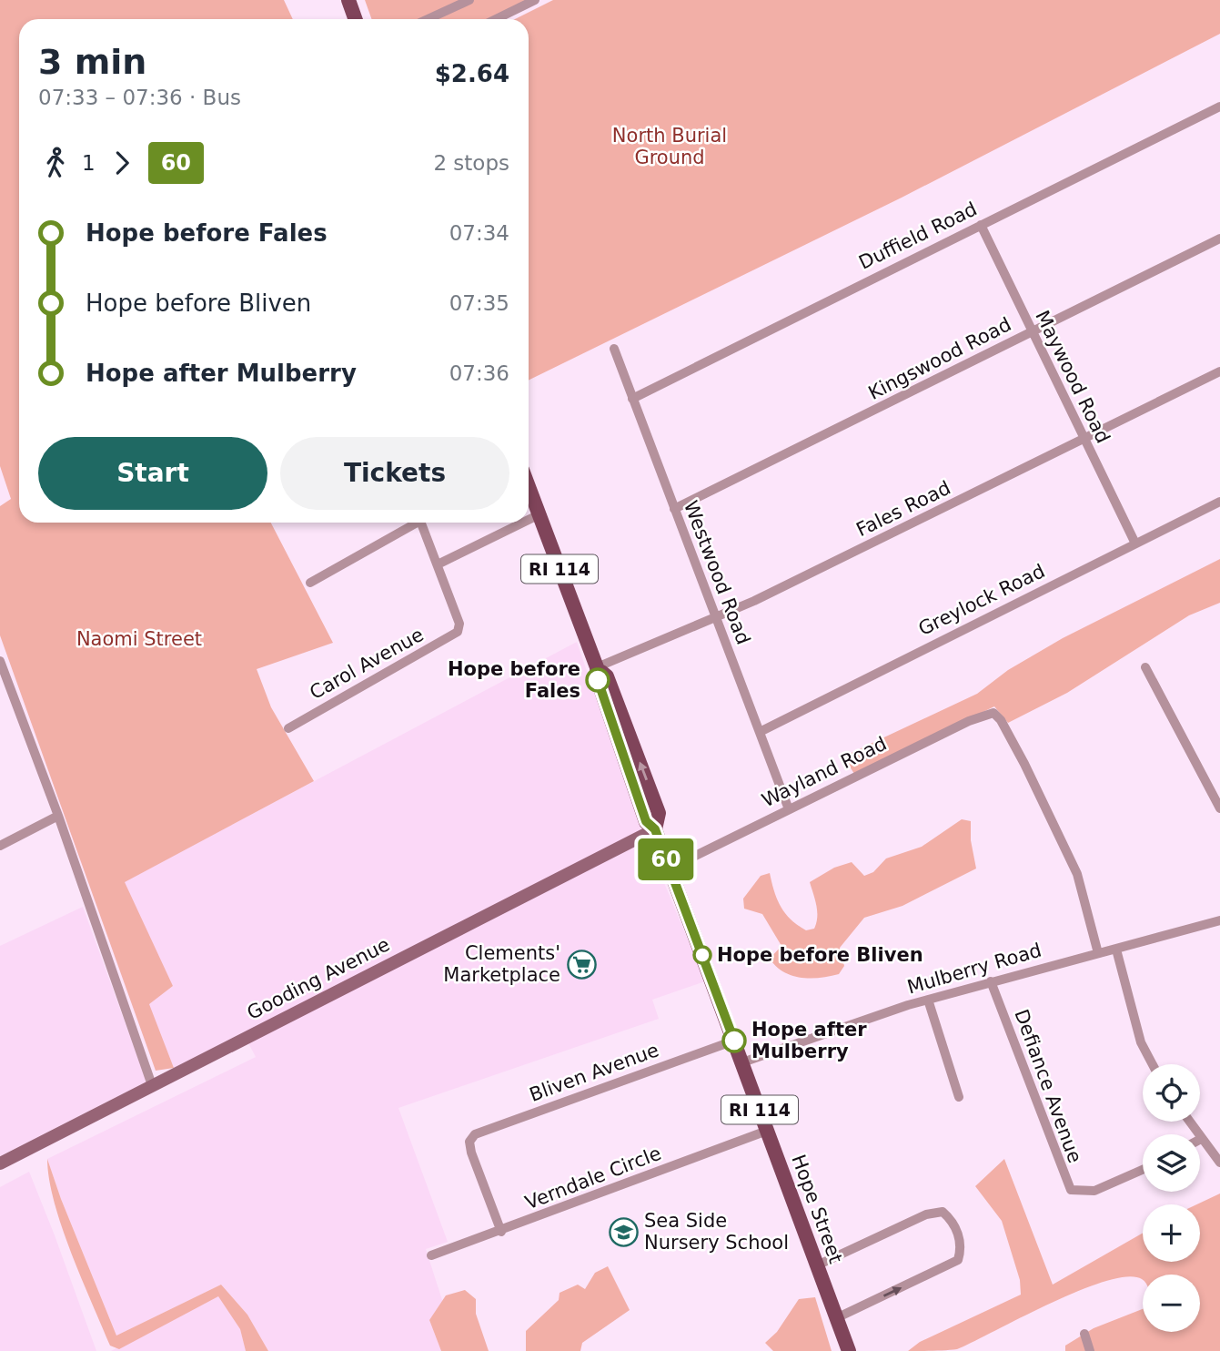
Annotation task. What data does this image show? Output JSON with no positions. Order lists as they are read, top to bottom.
{
  "streets": {
    "main road": ["RI 114", "Gooding Avenue", "Hope Street"],
    "street": [
      "Duffield Road",
      "Kingswood Road",
      "Maywood Road",
      "Fales Road",
      "Westwood Road",
      "Greylock Road",
      "Carol Avenue",
      "Wayland Road",
      "Mulberry Road",
      "Bliven Avenue",
      "Defiance Avenue",
      "Verndale Circle"
    ]
  },
  "crossings": [
    ["Duffield Road", "Maywood Road"],
    ["Duffield Road", "Westwood Road"],
    ["Kingswood Road", "Maywood Road"],
    ["Kingswood Road", "Westwood Road"],
    ["Maywood Road", "Fales Road"],
    ["Maywood Road", "Greylock Road"],
    ["Fales Road", "Westwood Road"],
    ["Fales Road", "Hope Street"],
    ["Westwood Road", "Greylock Road"],
    ["Westwood Road", "Wayland Road"],
    ["Wayland Road", "Mulberry Road"],
    ["Wayland Road", "Hope Street"],
    ["Mulberry Road", "Defiance Avenue"],
    ["Mulberry Road", "Hope Street"],
    ["Gooding Avenue", "Hope Street"],
    ["Bliven Avenue", "Verndale Circle"],
    ["Bliven Avenue", "Hope Street"],
    ["Verndale Circle", "Hope Street"]
  ],
  "parks": ["North Burial Ground", "Naomi Street"],
  "places": {
    "other": ["Hope before Fales", "Hope before Bliven", "Hope after Mulberry"],
    "supermarket": ["Clements' Marketplace"],
    "school or university": ["Sea Side Nursery School"]
  },
  "lines": ["bus line 60"],
  "page": {
    "on_map": "60",
    "heading": ["3 min", "07:33 – 07:36 · Bus", "$2.64"],
    "legs": ["1", "60", "2 stops"],
    "list": [
      {
        "name": "Hope before Fales",
        "value": "07:34"
      },
      {
        "name": "Hope before Bliven",
        "value": "07:35"
      },
      {
        "name": "Hope after Mulberry",
        "value": "07:36"
      }
    ],
    "buttons": ["Start", "Tickets"],
    "map_buttons": ["+", "−"]
  }
}
